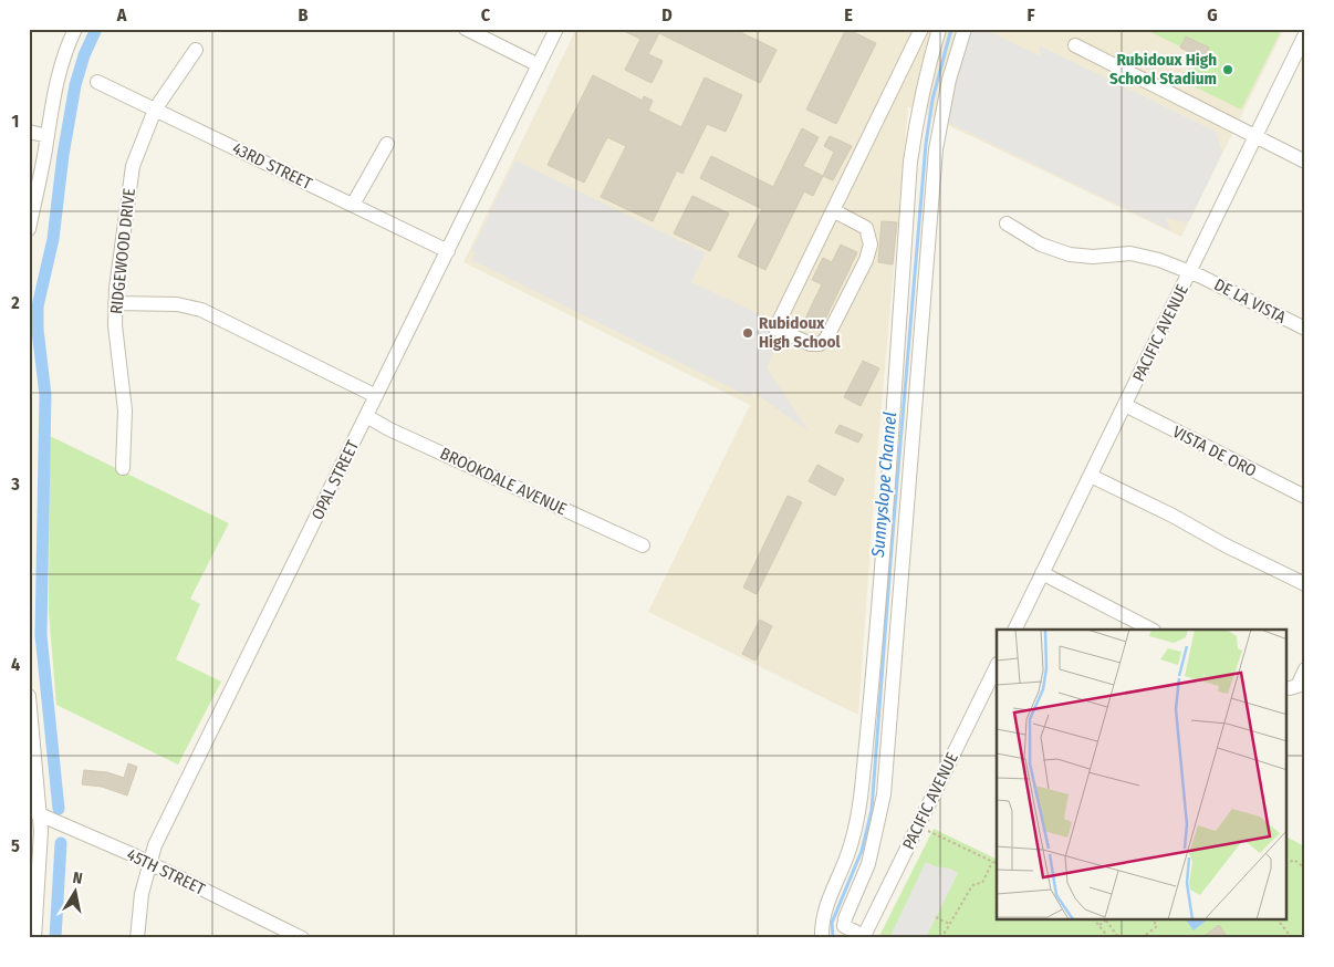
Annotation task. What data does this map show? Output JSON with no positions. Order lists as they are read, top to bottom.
{
  "streets": {
    "street": [
      "43RD STREET",
      "RIDGEWOOD DRIVE",
      "DE LA VISTA",
      "PACIFIC AVENUE",
      "VISTA DE ORO",
      "OPAL STREET",
      "BROOKDALE AVENUE",
      "45TH STREET"
    ]
  },
  "crossings": [
    ["43RD STREET", "RIDGEWOOD DRIVE"],
    ["43RD STREET", "OPAL STREET"],
    ["DE LA VISTA", "PACIFIC AVENUE"],
    ["PACIFIC AVENUE", "VISTA DE ORO"],
    ["OPAL STREET", "BROOKDALE AVENUE"],
    ["OPAL STREET", "45TH STREET"]
  ],
  "water": ["Sunnyslope Channel"],
  "places": ["Rubidoux High School Stadium", "Rubidoux High School"],
  "north": "top",
  "grid": {
    "columns": [
      "A",
      "B",
      "C",
      "D",
      "E",
      "F",
      "G"
    ],
    "rows": [
      "1",
      "2",
      "3",
      "4",
      "5"
    ]
  }
}
